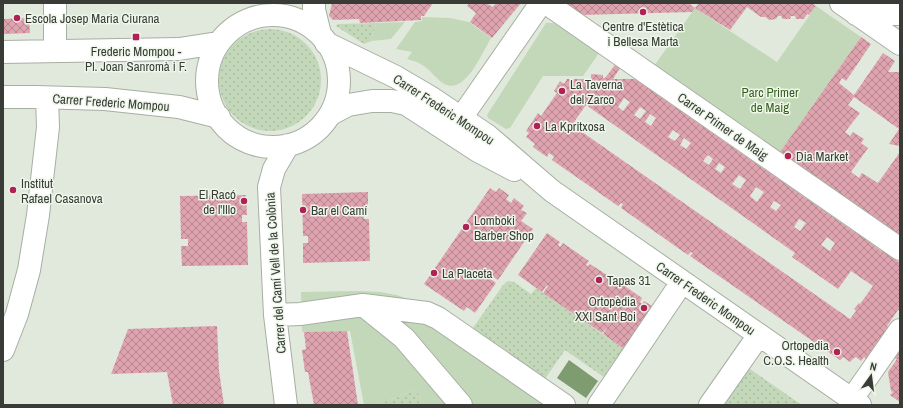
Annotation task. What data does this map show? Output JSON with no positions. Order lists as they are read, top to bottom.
{
  "streets": {
    "street": ["Carrer Frederic Mompou", "Carrer Primer de Maig", "Carrer del Camí Vell de la Colònia"]
  },
  "crossings": [
    ["Carrer Frederic Mompou", "Carrer del Camí Vell de la Colònia"]
  ],
  "parks": ["Parc Primer de Maig"],
  "places": {
    "other": [
      "Centre d'Estètica i Bellesa Marta",
      "Escola Josep Maria Ciurana",
      "La Taverna del Zarco",
      "La Kpritxosa",
      "Dia Market",
      "Institut Rafael Casanova",
      "El Racó de l'Illo",
      "Bar el Camí",
      "Lomboki Barber Shop",
      "La Placeta",
      "Tapas 31",
      "Ortopèdia XXI Sant Boi",
      "Ortopedia C.O.S. Health"
    ],
    "transit": ["Frederic Mompou - Pl. Joan Sanromà i F."]
  },
  "north": "top"
}
